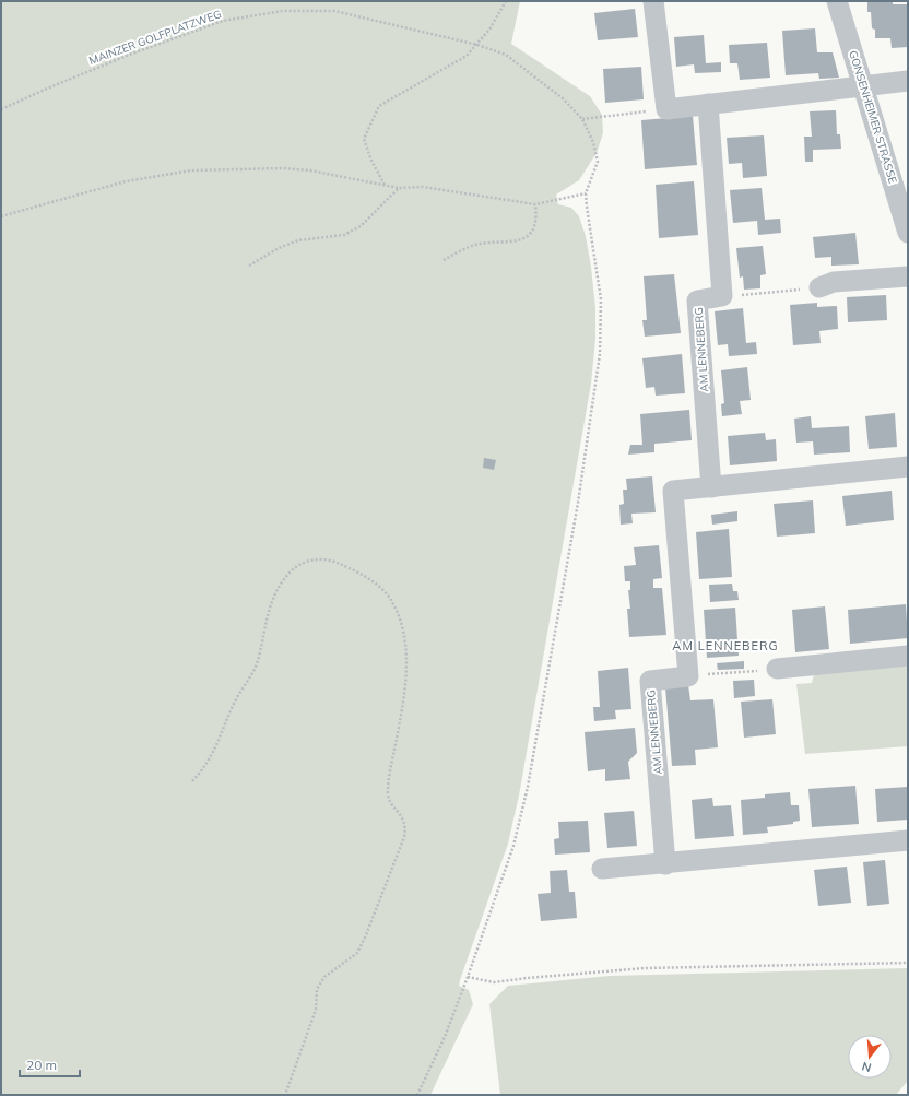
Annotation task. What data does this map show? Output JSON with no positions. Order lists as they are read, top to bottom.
{
  "streets": {
    "street": ["GONSENHEIMER STRASSE", "AM LENNEBERG"],
    "path": ["MAINZER GOLFPLATZWEG"]
  },
  "districts": ["AM LENNEBERG"],
  "scale_bar": "20 m",
  "north": "bottom"
}
